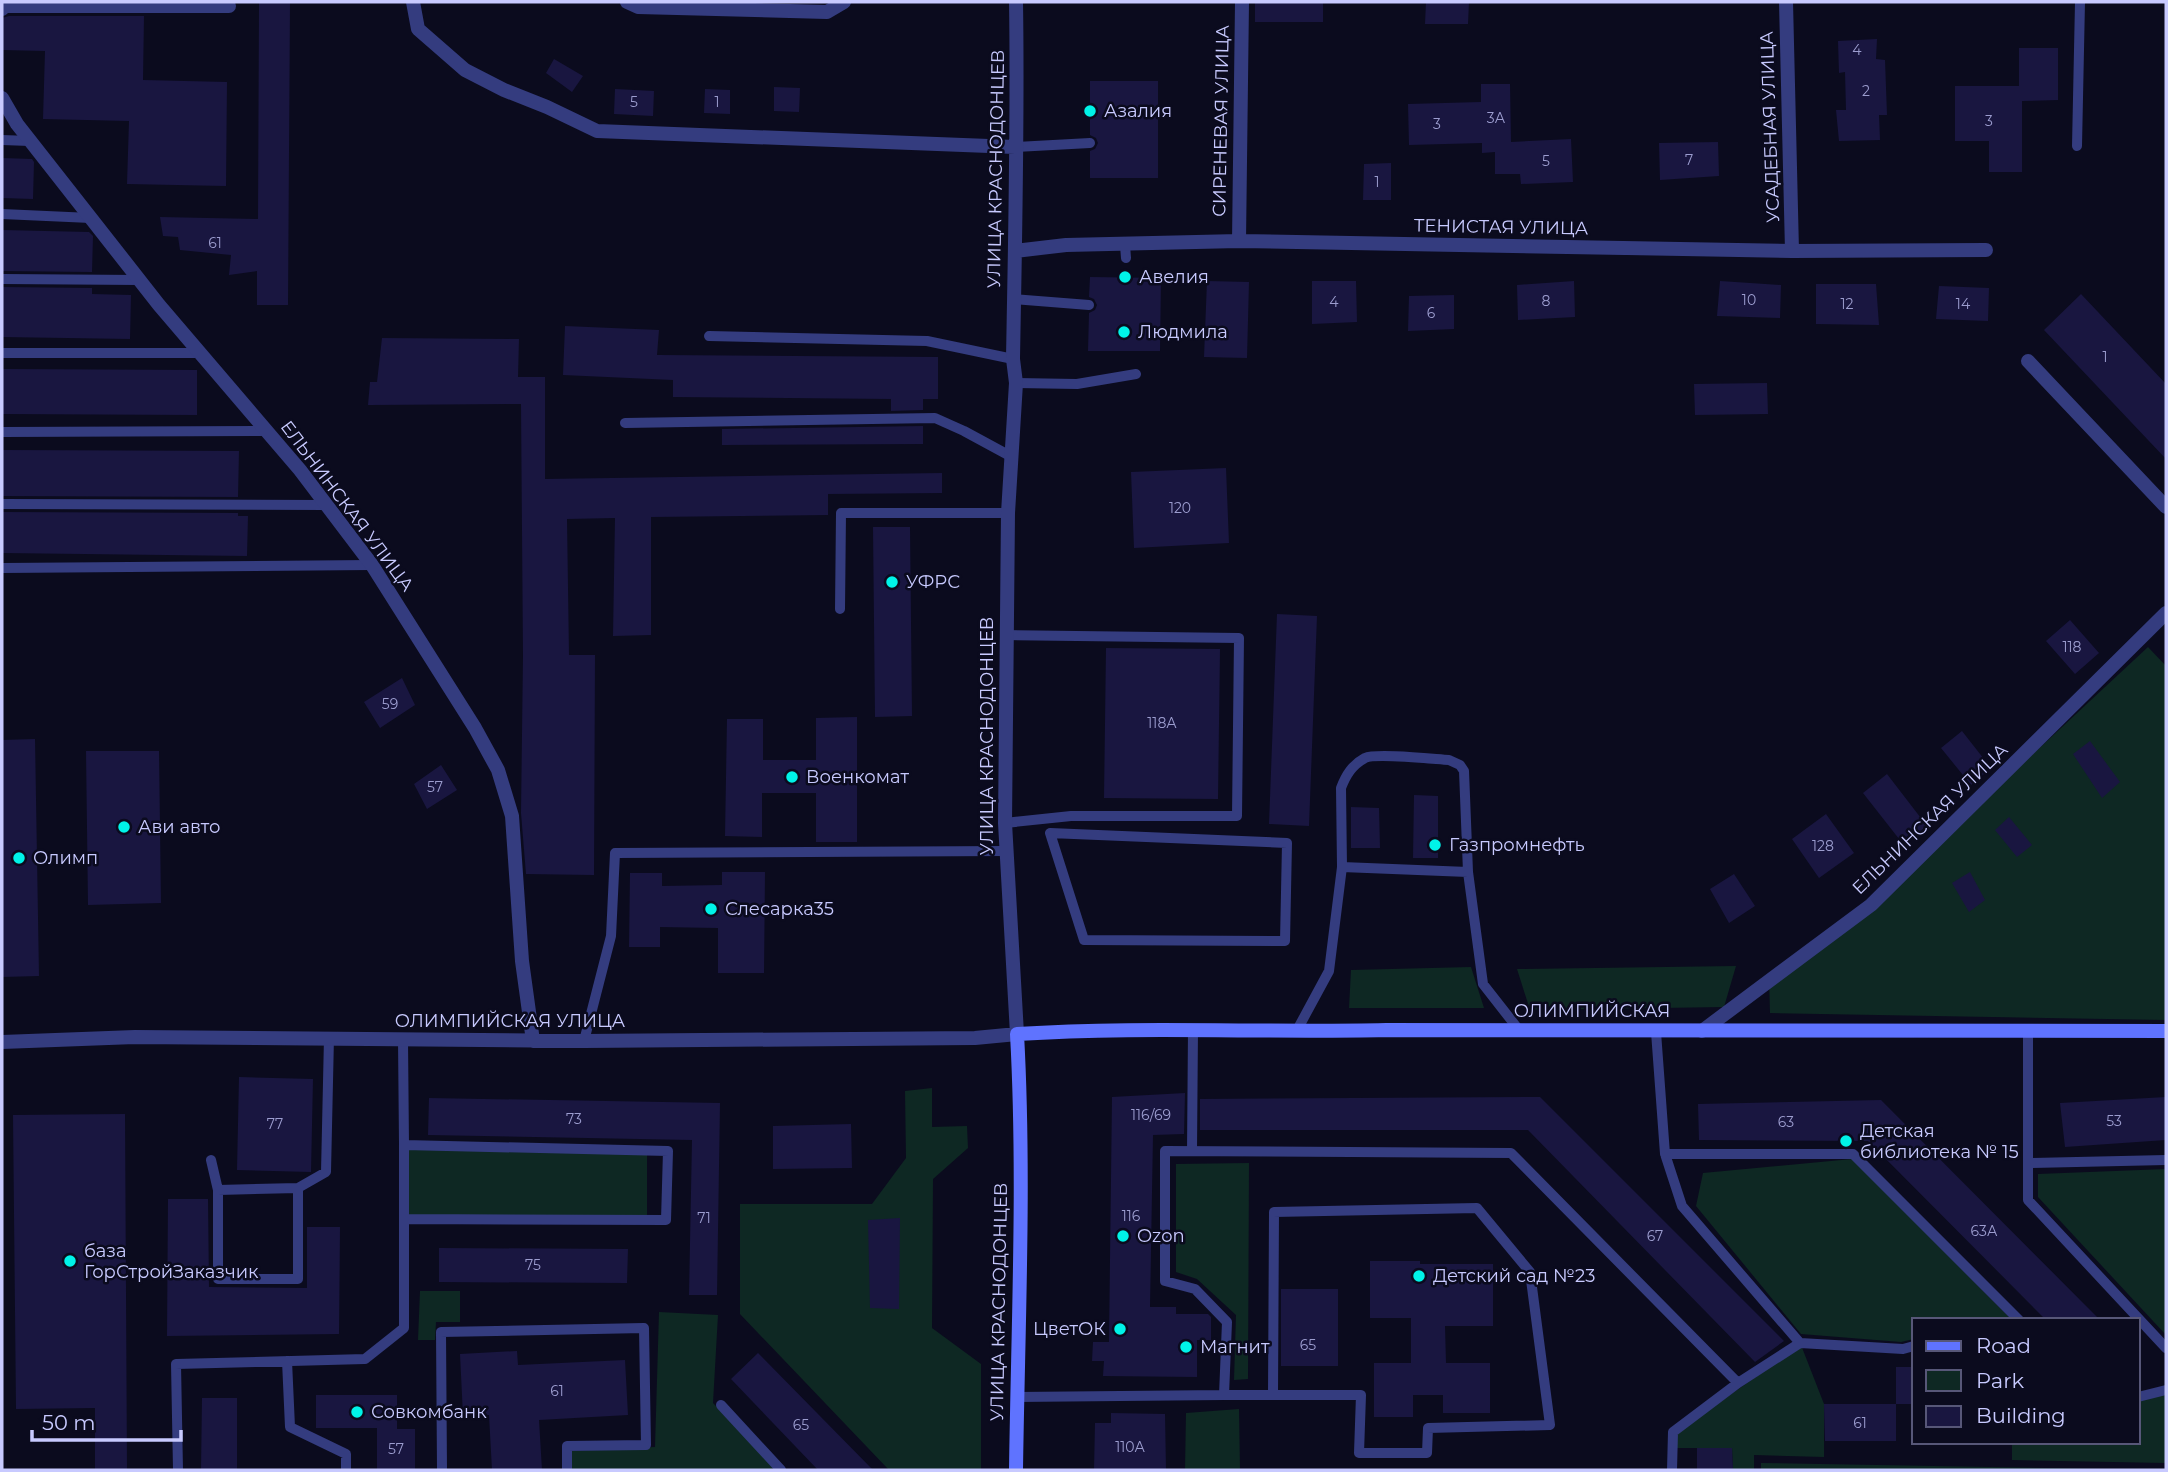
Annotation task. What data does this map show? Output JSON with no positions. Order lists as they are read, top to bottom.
{
  "streets": {
    "main road": ["УЛИЦА КРАСНОДОНЦЕВ", "ОЛИМПИЙСКАЯ"],
    "street": [
      "СИРЕНЕВАЯ УЛИЦА",
      "УСАДЕБНАЯ УЛИЦА",
      "ТЕНИСТАЯ УЛИЦА",
      "ЕЛЬНИНСКАЯ УЛИЦА",
      "ОЛИМПИЙСКАЯ УЛИЦА"
    ]
  },
  "crossings": [
    ["СИРЕНЕВАЯ УЛИЦА", "ТЕНИСТАЯ УЛИЦА"],
    ["УСАДЕБНАЯ УЛИЦА", "ТЕНИСТАЯ УЛИЦА"],
    ["УЛИЦА КРАСНОДОНЦЕВ", "ТЕНИСТАЯ УЛИЦА"],
    ["УЛИЦА КРАСНОДОНЦЕВ", "ОЛИМПИЙСКАЯ"],
    ["УЛИЦА КРАСНОДОНЦЕВ", "ОЛИМПИЙСКАЯ УЛИЦА"],
    ["ЕЛЬНИНСКАЯ УЛИЦА", "ОЛИМПИЙСКАЯ"],
    ["ЕЛЬНИНСКАЯ УЛИЦА", "ОЛИМПИЙСКАЯ УЛИЦА"],
    ["ОЛИМПИЙСКАЯ", "ОЛИМПИЙСКАЯ УЛИЦА"]
  ],
  "places": [
    "Азалия",
    "Авелия",
    "Людмила",
    "УФРС",
    "Военкомат",
    "Ави авто",
    "Газпромнефть",
    "Олимп",
    "Слесарка35",
    "Детская библиотека № 15",
    "Ozon",
    "база ГорСтройЗаказчик",
    "Детский сад №23",
    "ЦветОК",
    "Магнит",
    "Совкомбанк"
  ],
  "house_numbers": [
    "4",
    "2",
    "5",
    "1",
    "3А",
    "3",
    "3",
    "7",
    "5",
    "1",
    "61",
    "10",
    "8",
    "4",
    "12",
    "14",
    "6",
    "1",
    "120",
    "118",
    "59",
    "118А",
    "57",
    "128",
    "116/69",
    "73",
    "53",
    "63",
    "77",
    "116",
    "71",
    "63А",
    "67",
    "75",
    "65",
    "61",
    "61",
    "65",
    "110А",
    "57"
  ],
  "legend": ["Road", "Park", "Building"],
  "scale_bar": "50 m"
}
